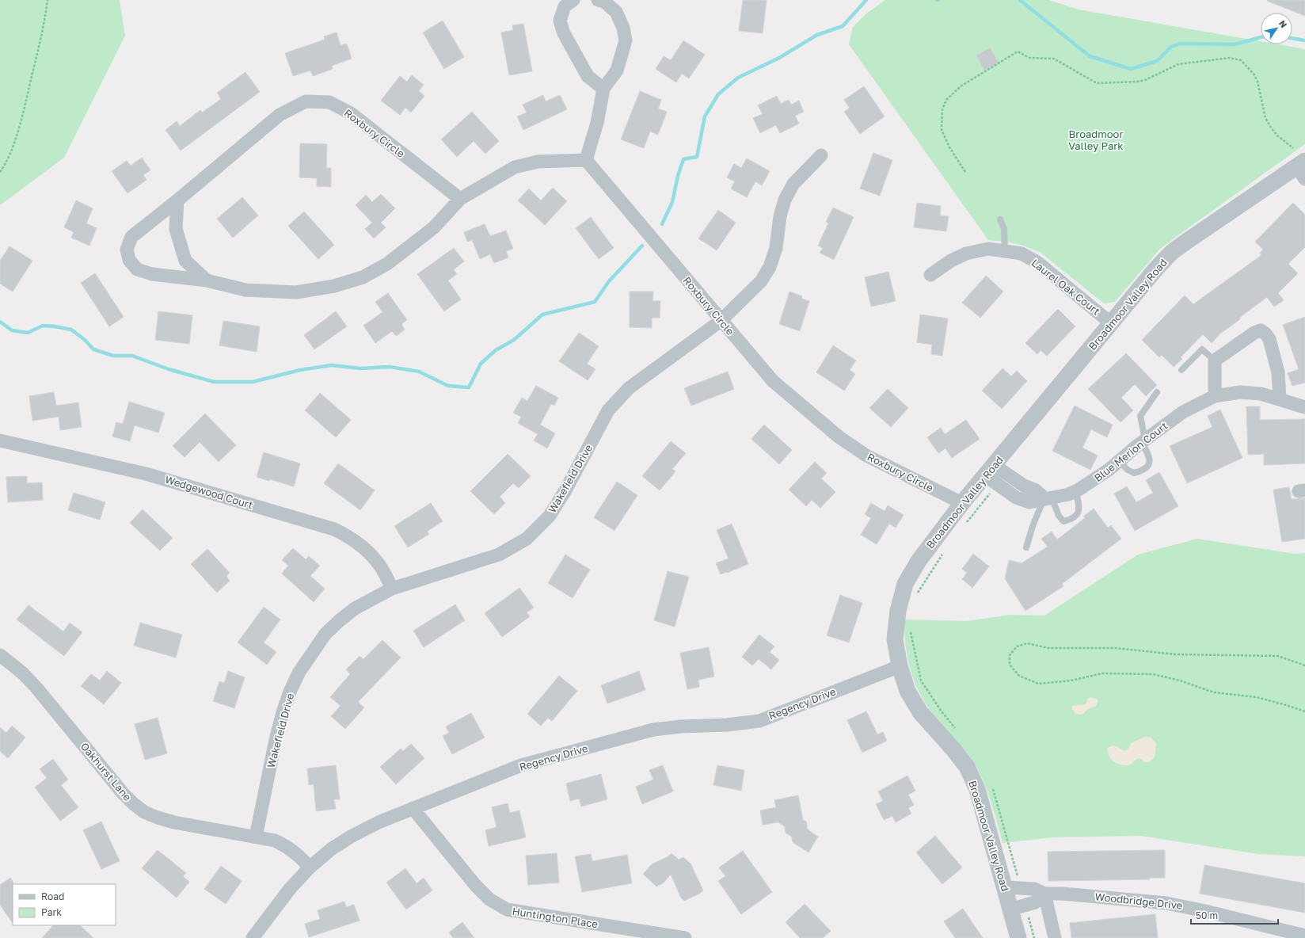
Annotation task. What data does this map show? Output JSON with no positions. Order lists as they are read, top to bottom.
{
  "streets": {
    "street": [
      "Roxbury Circle",
      "Laurel Oak Court",
      "Broadmoor Valley Road",
      "Blue Merion Court",
      "Wakefield Drive",
      "Wedgewood Court",
      "Regency Drive",
      "Oakhurst Lane",
      "Woodbridge Drive",
      "Huntington Place"
    ]
  },
  "crossings": [
    ["Roxbury Circle", "Broadmoor Valley Road"],
    ["Roxbury Circle", "Wakefield Drive"],
    ["Laurel Oak Court", "Broadmoor Valley Road"],
    ["Broadmoor Valley Road", "Blue Merion Court"],
    ["Broadmoor Valley Road", "Regency Drive"],
    ["Broadmoor Valley Road", "Woodbridge Drive"],
    ["Wakefield Drive", "Wedgewood Court"],
    ["Wakefield Drive", "Oakhurst Lane"],
    ["Regency Drive", "Oakhurst Lane"],
    ["Regency Drive", "Huntington Place"]
  ],
  "parks": ["Broadmoor Valley Park"],
  "legend": ["Road", "Park"],
  "scale_bar": "50 m",
  "north": "top right"
}
